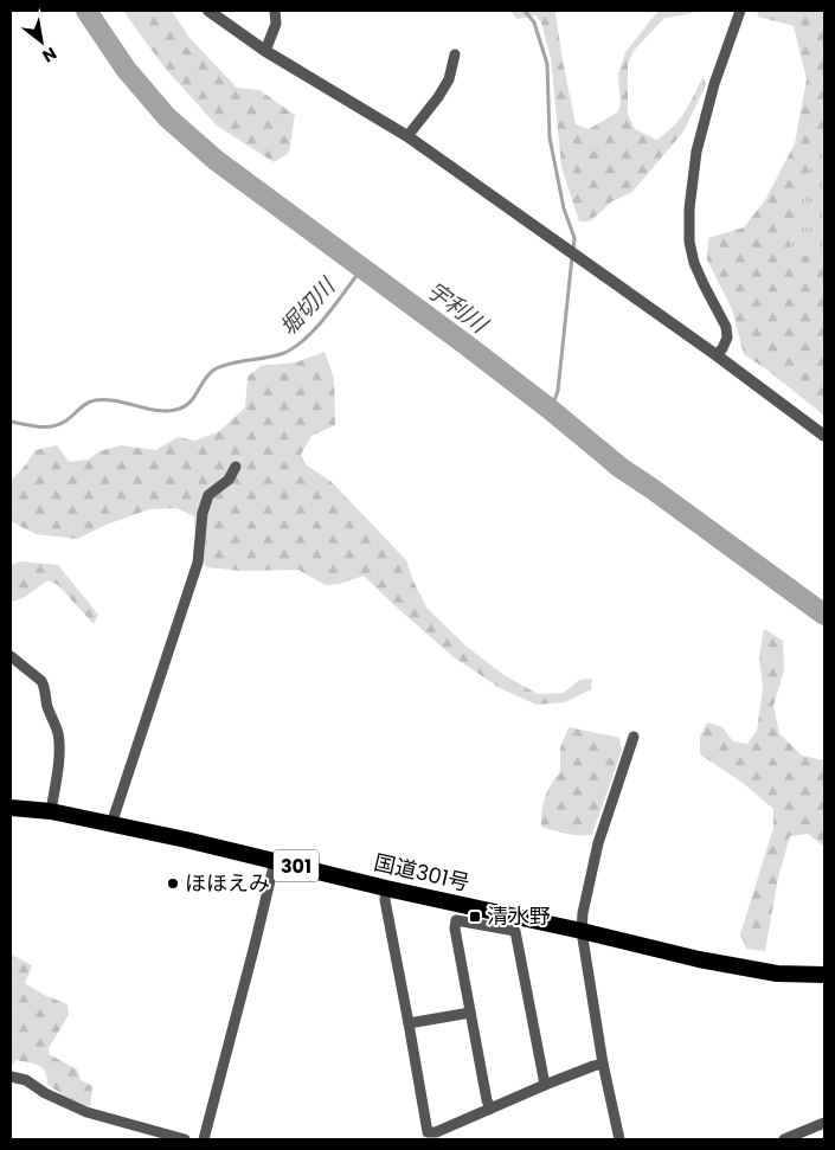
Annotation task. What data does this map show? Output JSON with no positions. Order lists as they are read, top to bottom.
{
  "streets": {
    "highway": ["301", "国道301号"]
  },
  "water": ["堀切川", "宇利川"],
  "places": {
    "other": ["ほほえみ"],
    "transit": ["清水野"]
  },
  "north": "bottom right"
}
